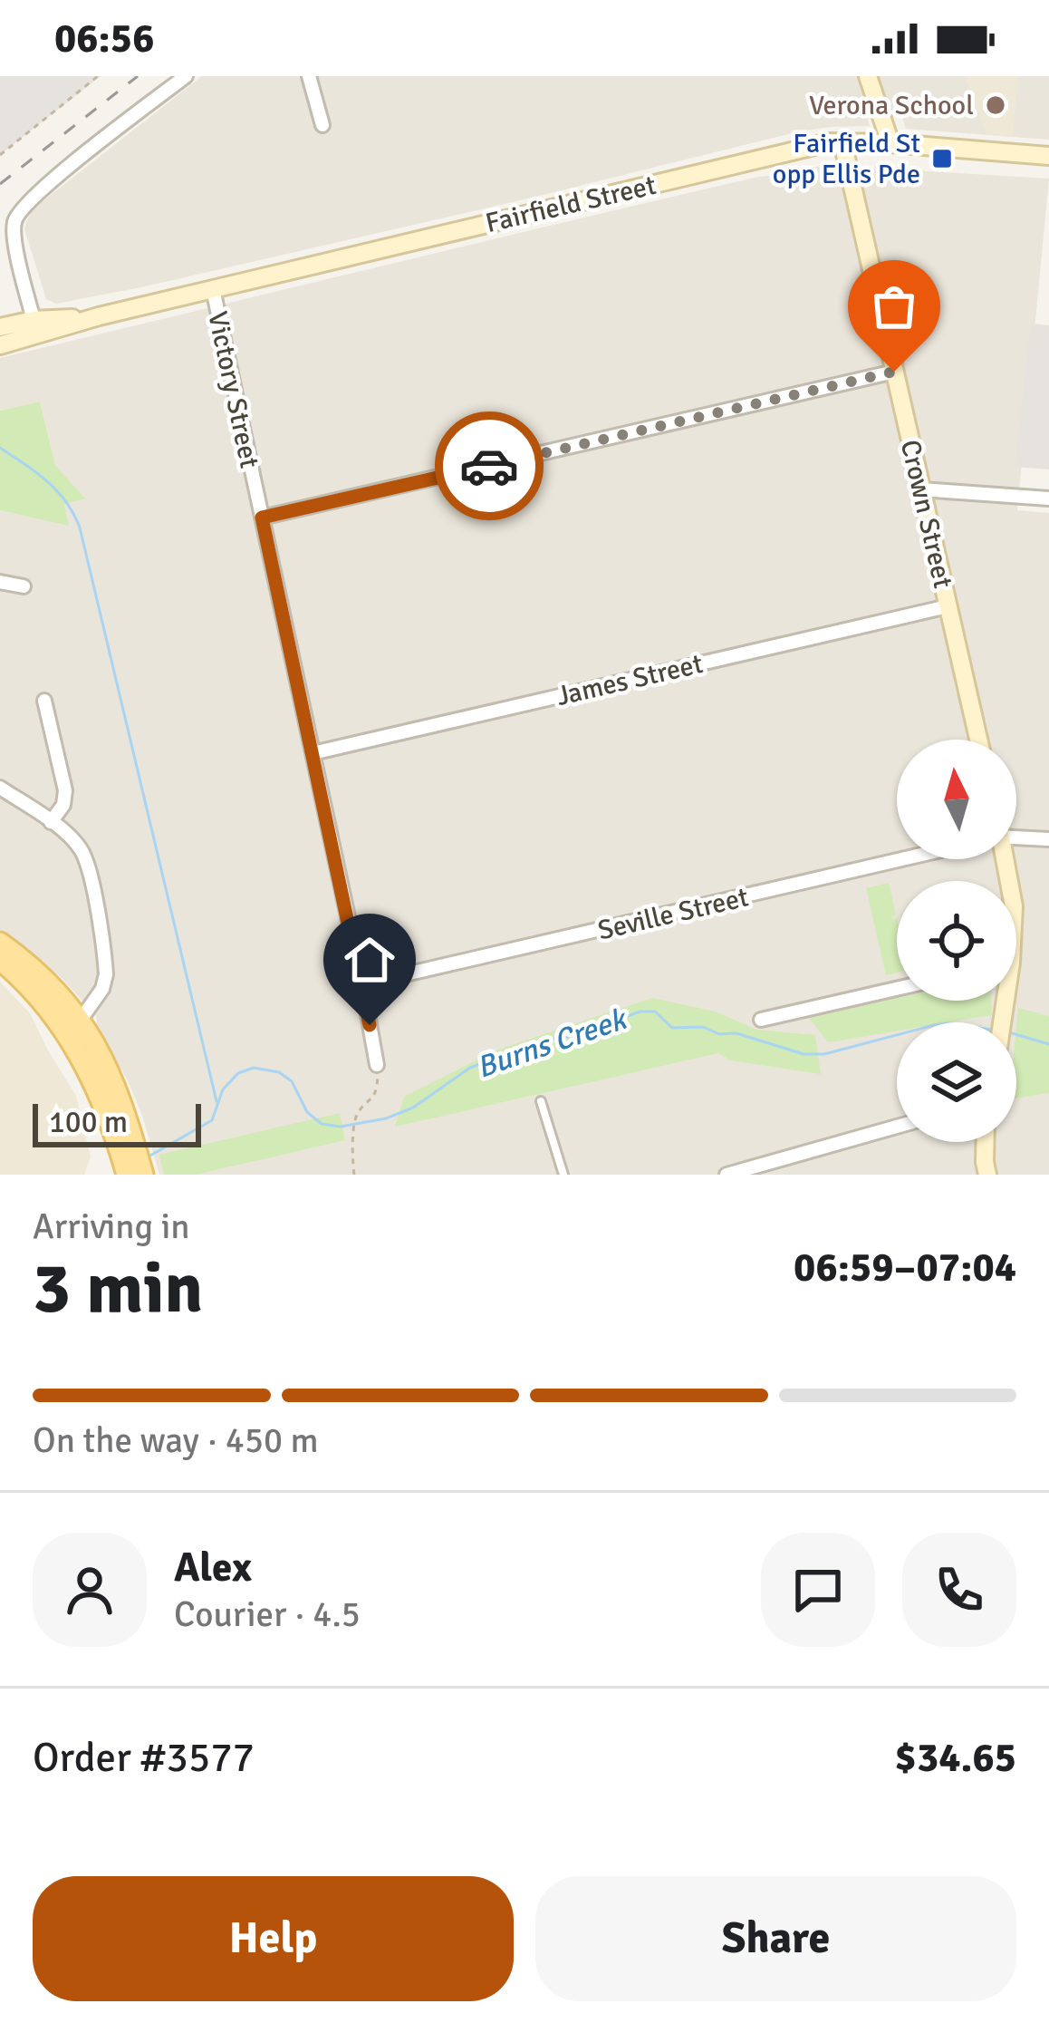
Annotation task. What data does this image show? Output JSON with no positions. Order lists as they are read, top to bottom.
{
  "streets": {
    "main road": ["Fairfield Street", "Crown Street"],
    "street": ["Victory Street", "James Street", "Seville Street"]
  },
  "crossings": [
    ["Fairfield Street", "Victory Street"],
    ["Fairfield Street", "Crown Street"],
    ["Victory Street", "James Street"],
    ["Victory Street", "Seville Street"],
    ["Crown Street", "James Street"]
  ],
  "water": ["Burns Creek"],
  "places": {
    "other": ["Verona School"],
    "transit": ["Fairfield St opp Ellis Pde"]
  },
  "scale_bar": "100 m",
  "north": "top",
  "page": {
    "status": "06:56",
    "scale": "100 m",
    "heading": ["3 min", "Arriving in", "06:59–07:04"],
    "panel": [
      "Alex",
      "Courier · 4.5",
      "Order #3577",
      "$34.65"
    ],
    "bar": "On the way · 450 m",
    "buttons": ["Help", "Share"]
  }
}
